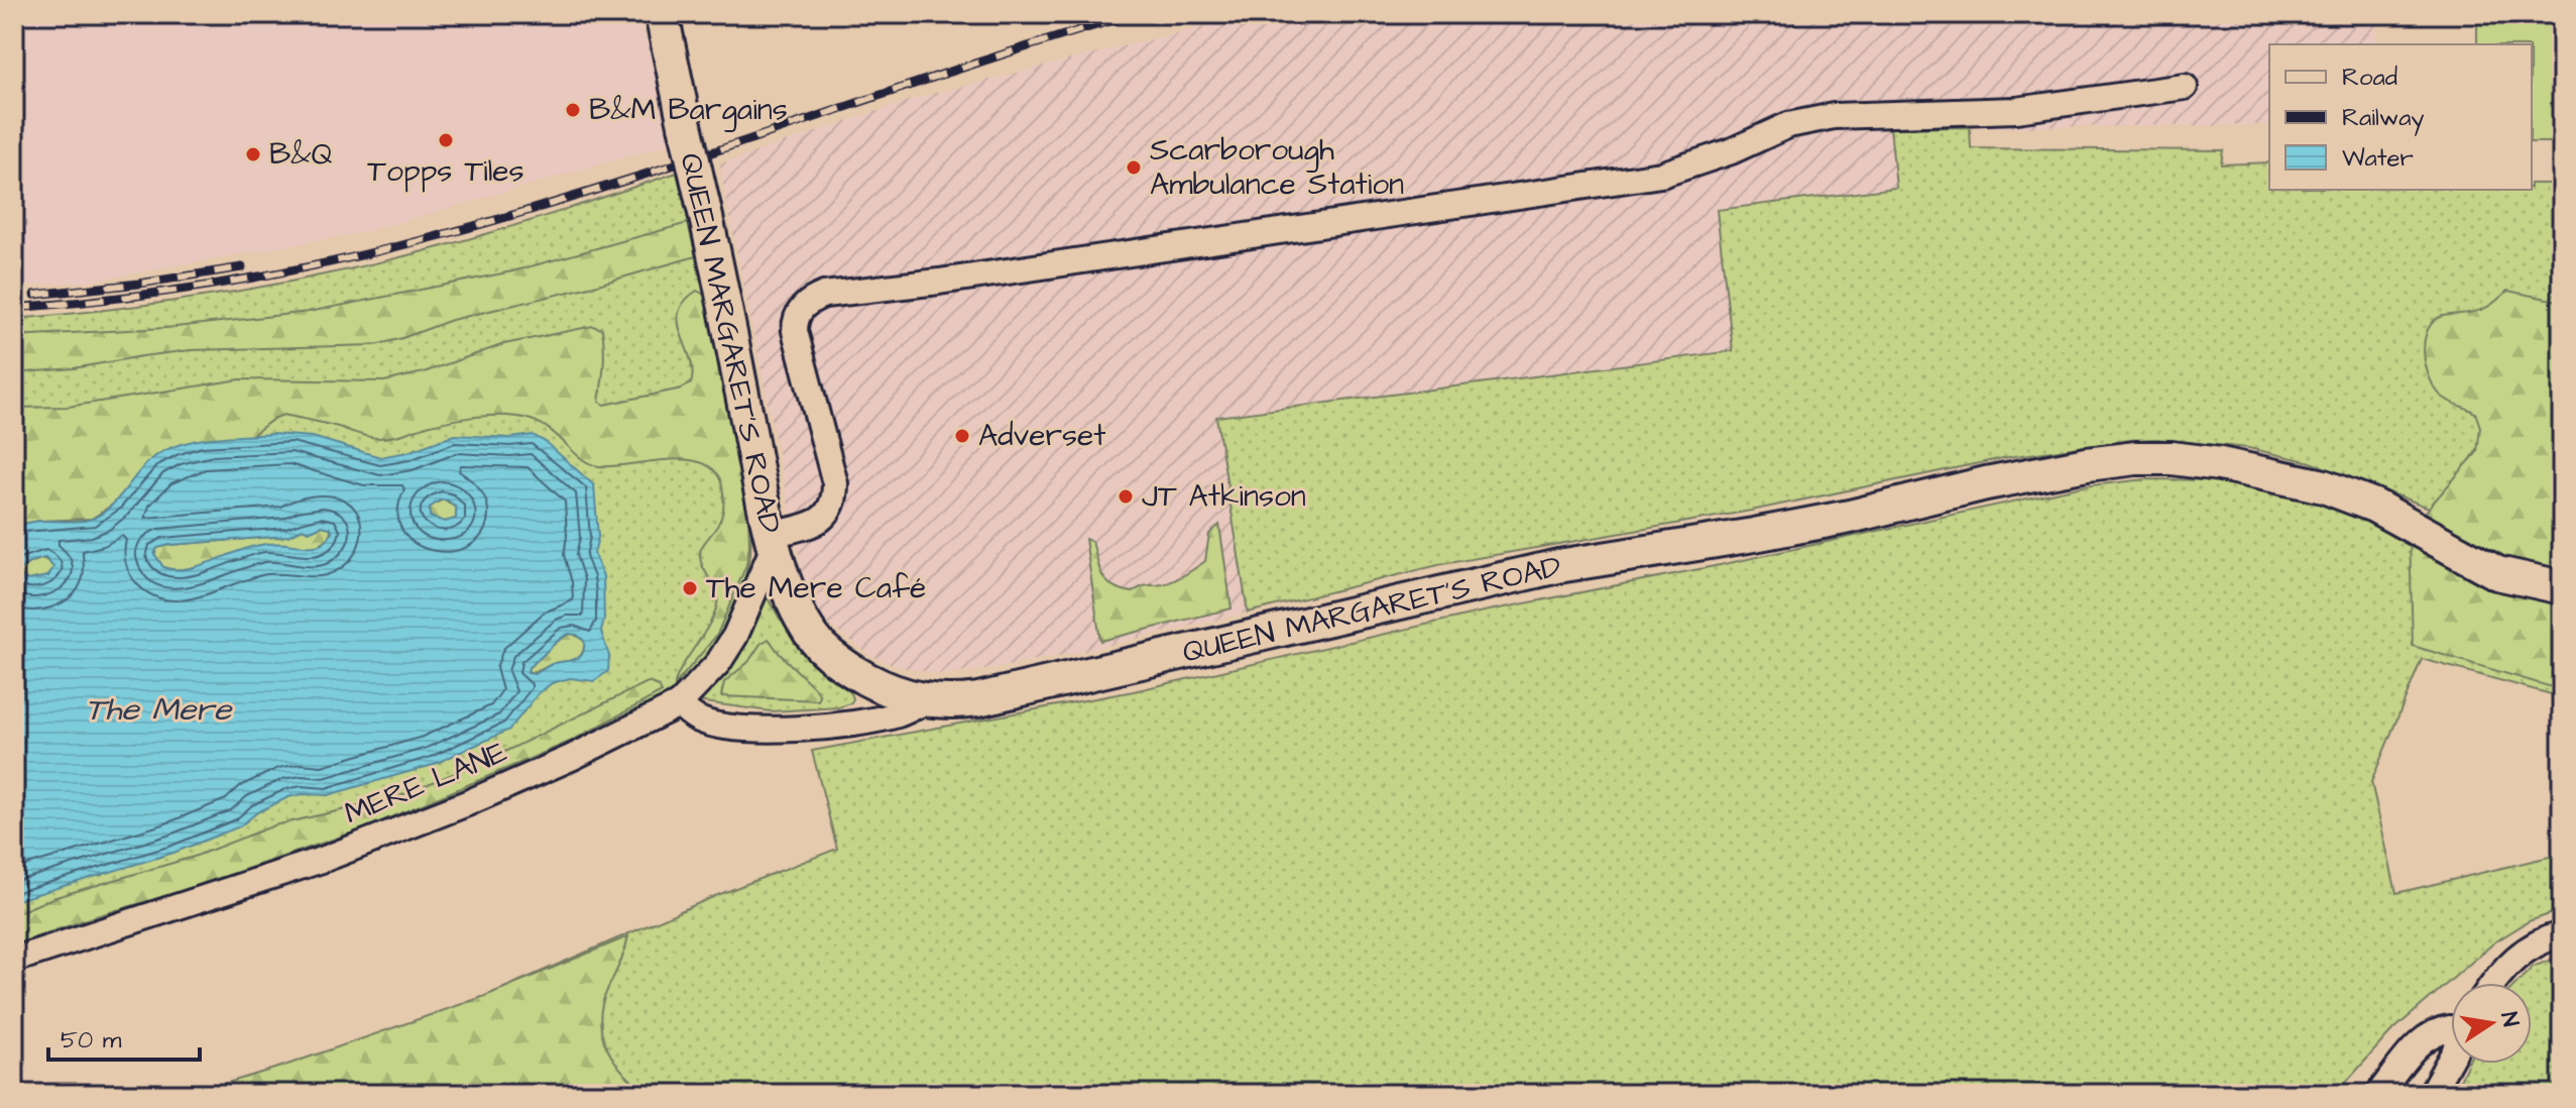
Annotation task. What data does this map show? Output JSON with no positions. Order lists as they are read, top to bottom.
{
  "streets": {
    "main road": ["QUEEN MARGARET'S ROAD"],
    "street": ["MERE LANE"]
  },
  "crossings": [
    ["QUEEN MARGARET'S ROAD", "MERE LANE"]
  ],
  "water": ["The Mere"],
  "places": [
    "B&M Bargains",
    "Topps Tiles",
    "B&Q",
    "Scarborough Ambulance Station",
    "Adverset",
    "JT Atkinson",
    "The Mere Café"
  ],
  "legend": ["Road", "Railway", "Water"],
  "scale_bar": "50 m",
  "north": "right"
}
